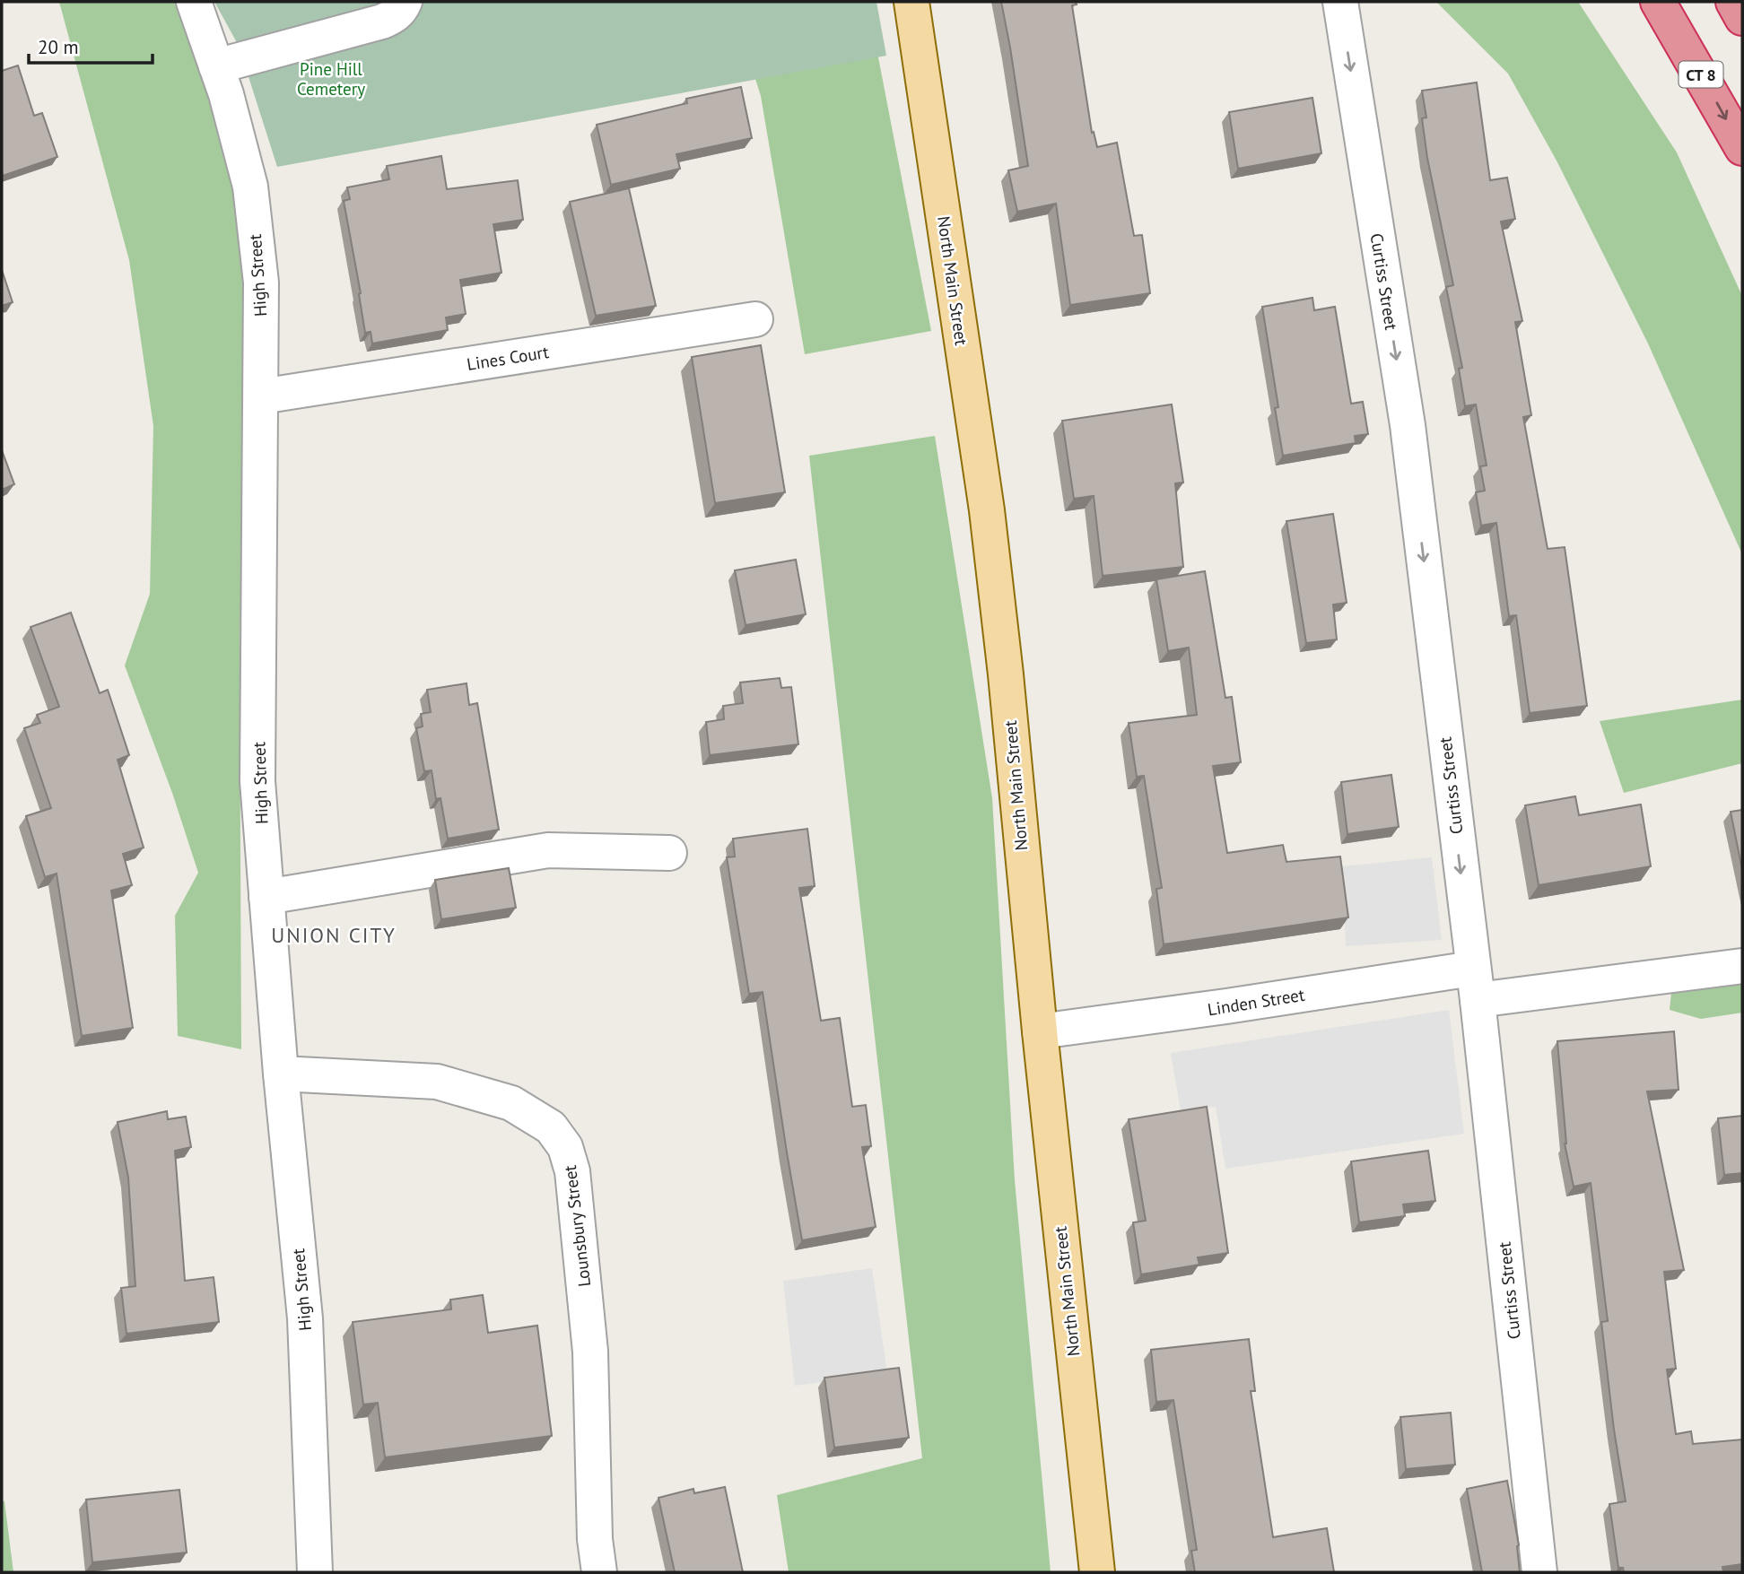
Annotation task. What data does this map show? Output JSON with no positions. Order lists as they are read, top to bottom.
{
  "streets": {
    "highway": ["CT 8"],
    "main road": ["North Main Street"],
    "street": [
      "High Street",
      "Curtiss Street",
      "Lines Court",
      "Linden Street",
      "Lounsbury Street"
    ]
  },
  "crossings": [
    ["High Street", "Lines Court"],
    ["High Street", "Lounsbury Street"],
    ["North Main Street", "Linden Street"],
    ["Curtiss Street", "Linden Street"]
  ],
  "one_way": ["Curtiss Street"],
  "districts": ["UNION CITY"],
  "parks": ["Pine Hill Cemetery"],
  "scale_bar": "20 m"
}
